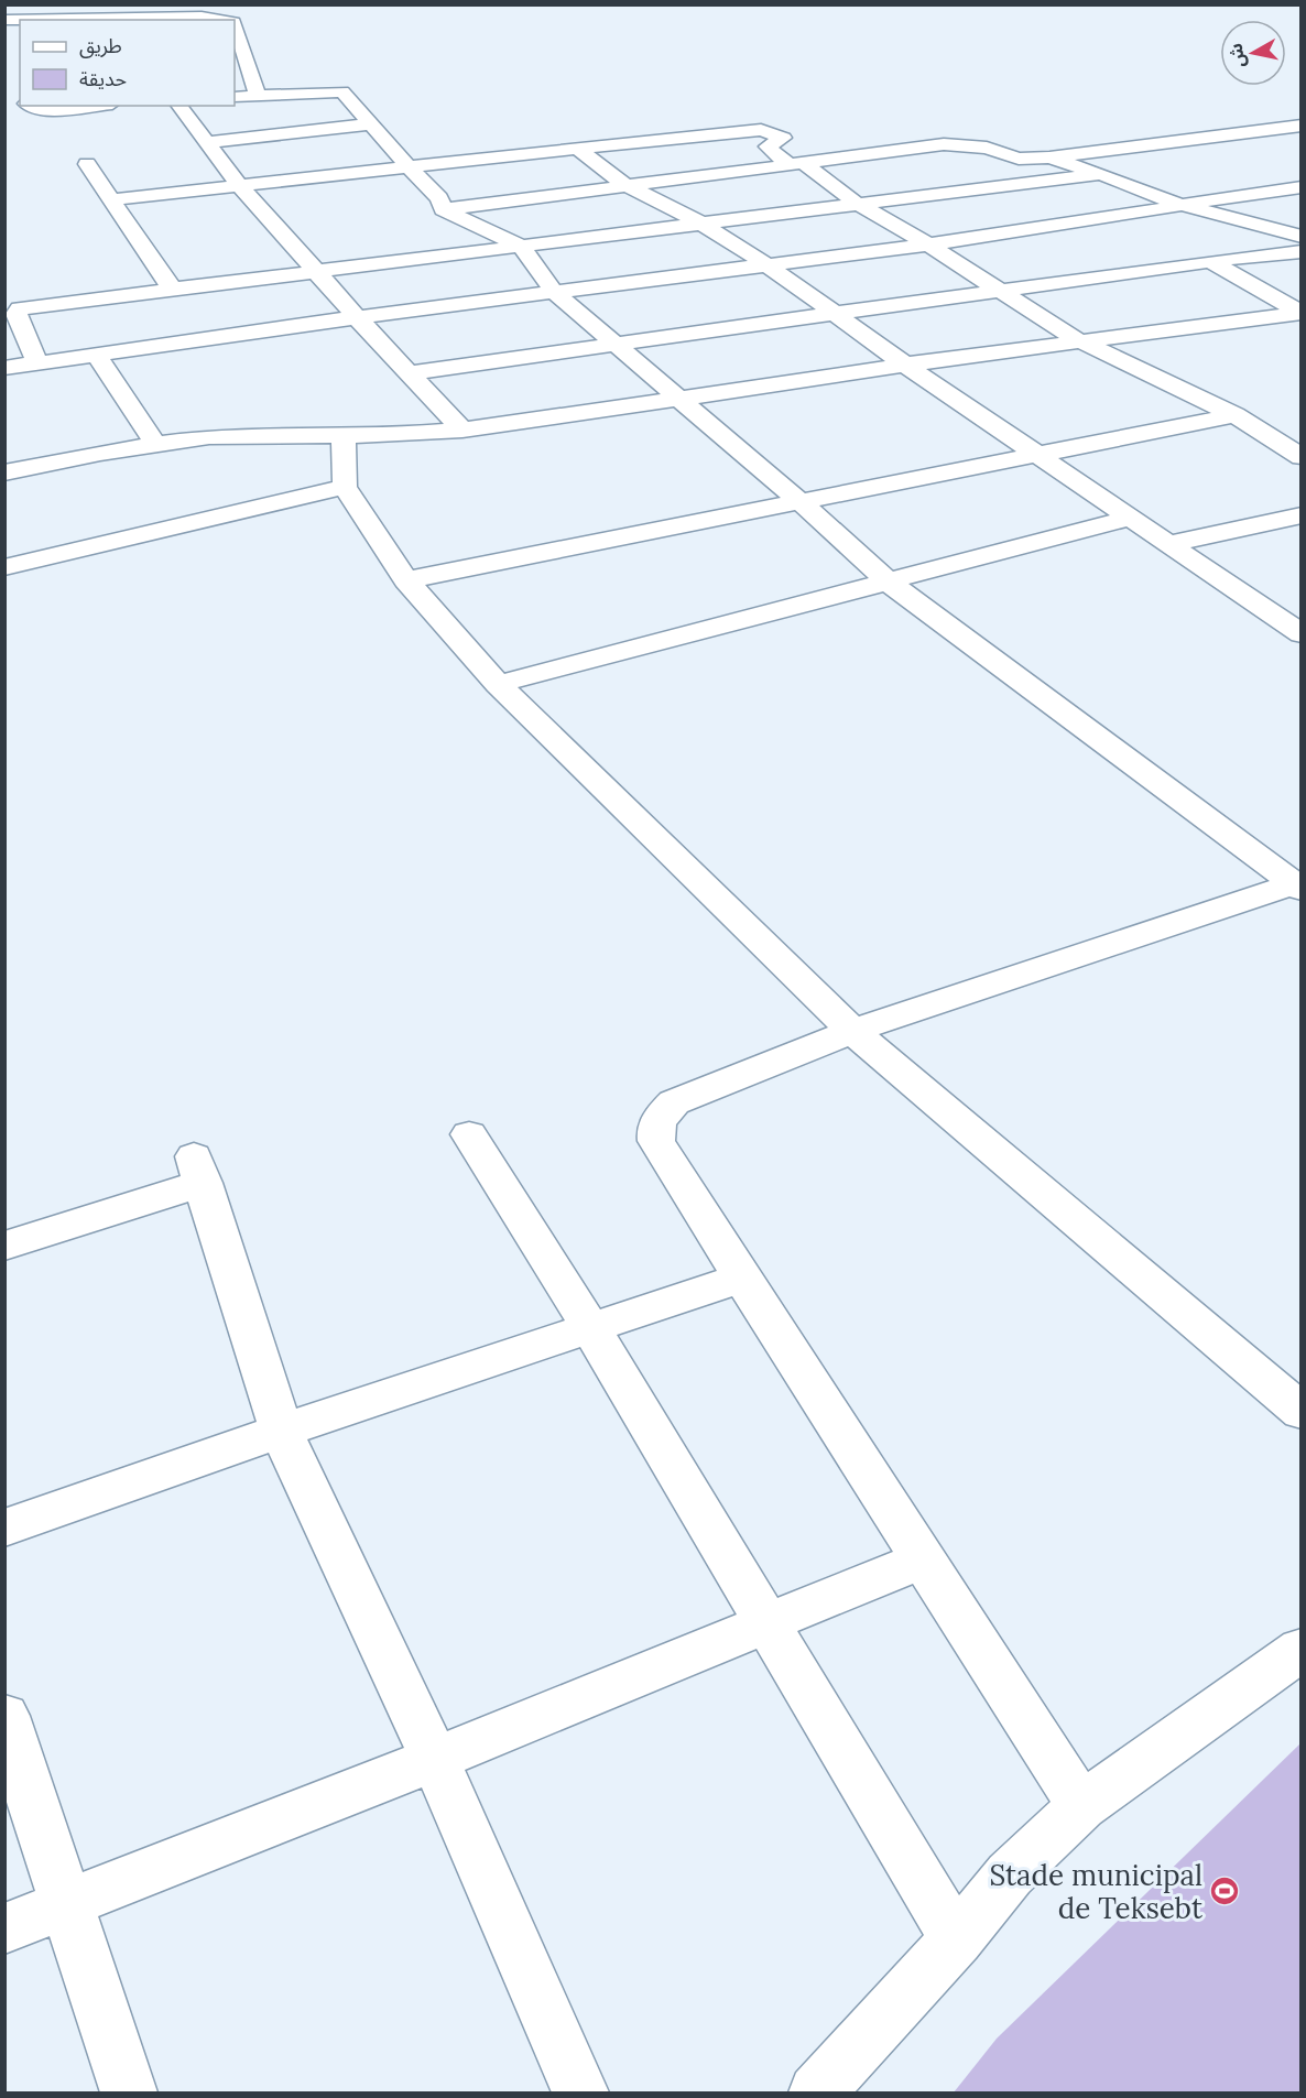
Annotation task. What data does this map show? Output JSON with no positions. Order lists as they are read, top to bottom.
{
  "places": {
    "sports": ["Stade municipal de Teksebt"]
  },
  "legend": ["طريق", "حديقة"],
  "north": "left"
}
